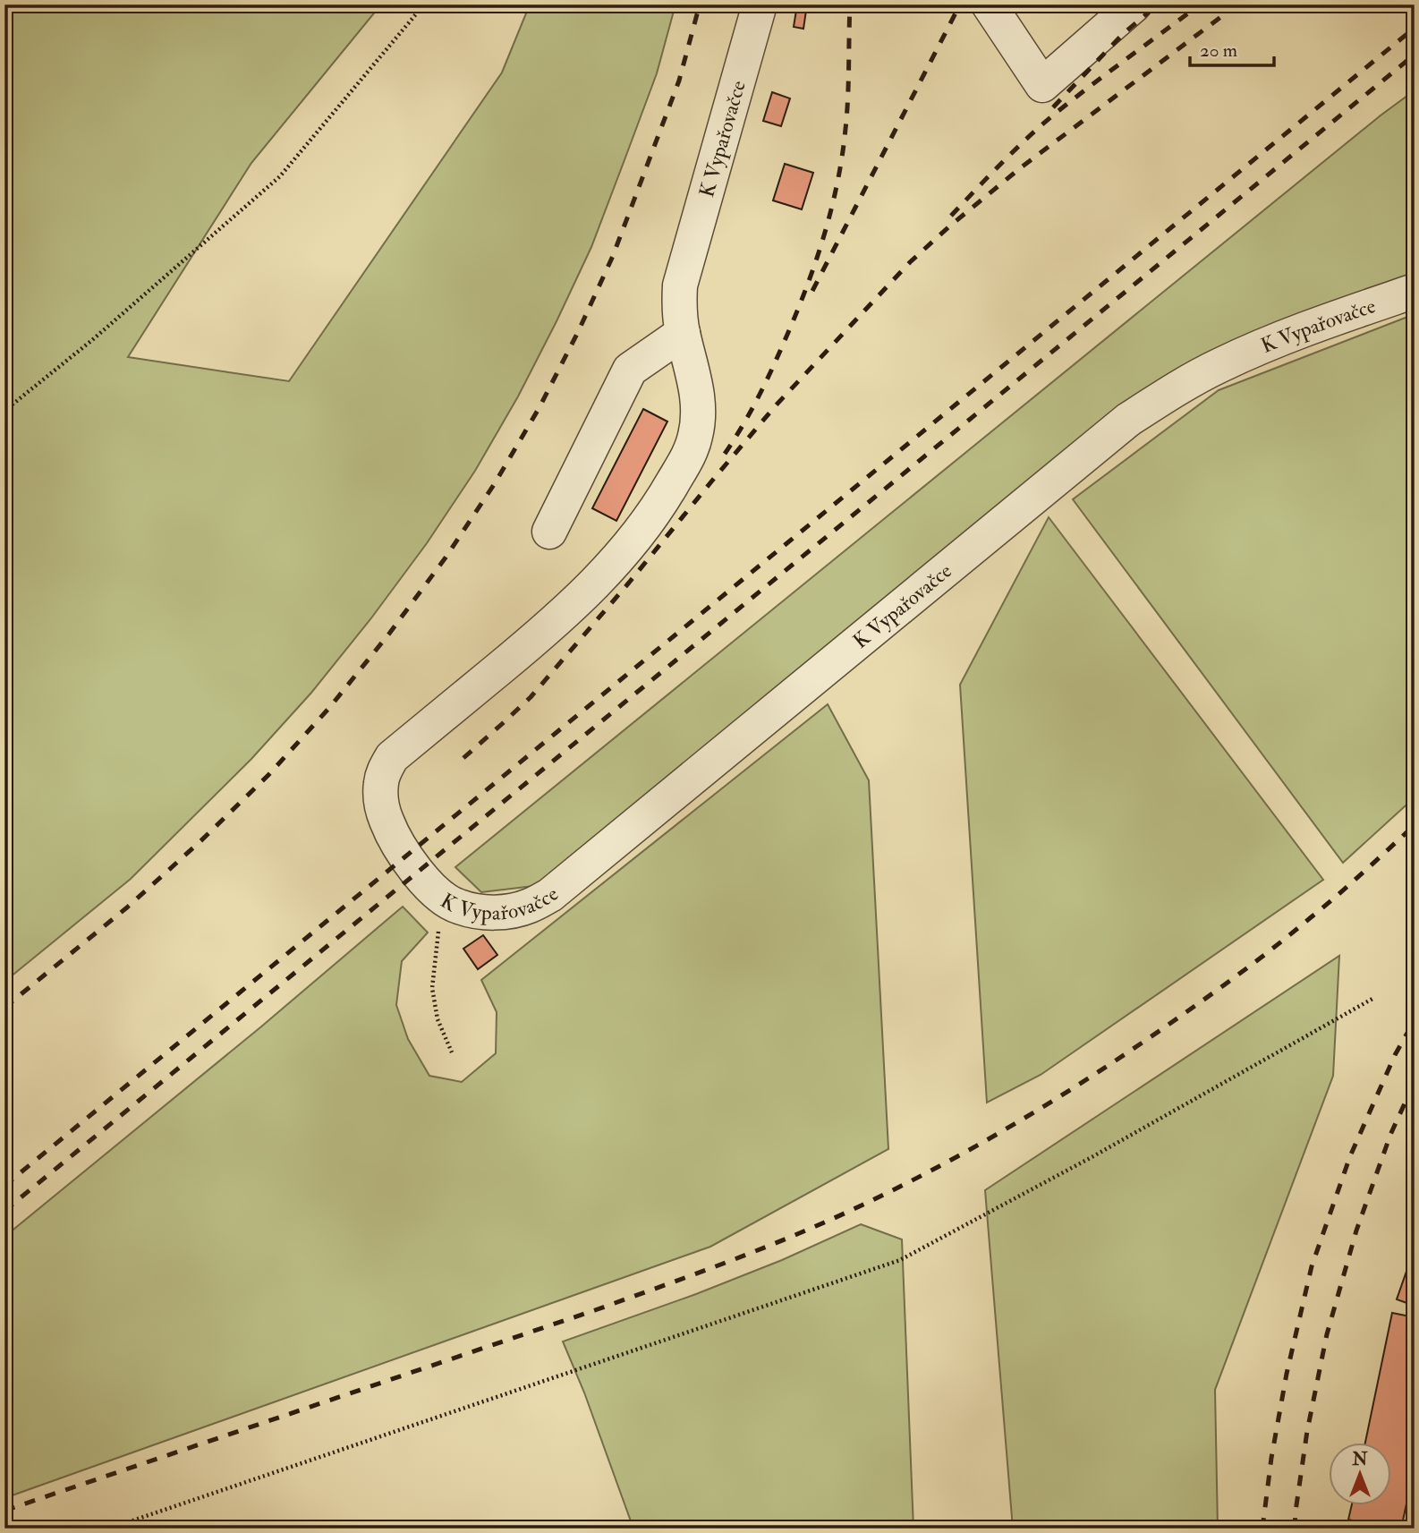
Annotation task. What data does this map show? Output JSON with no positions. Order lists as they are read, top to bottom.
{
  "streets": {
    "lane": ["K Vypařovačce"]
  },
  "scale_bar": "20 m",
  "north": "top"
}
